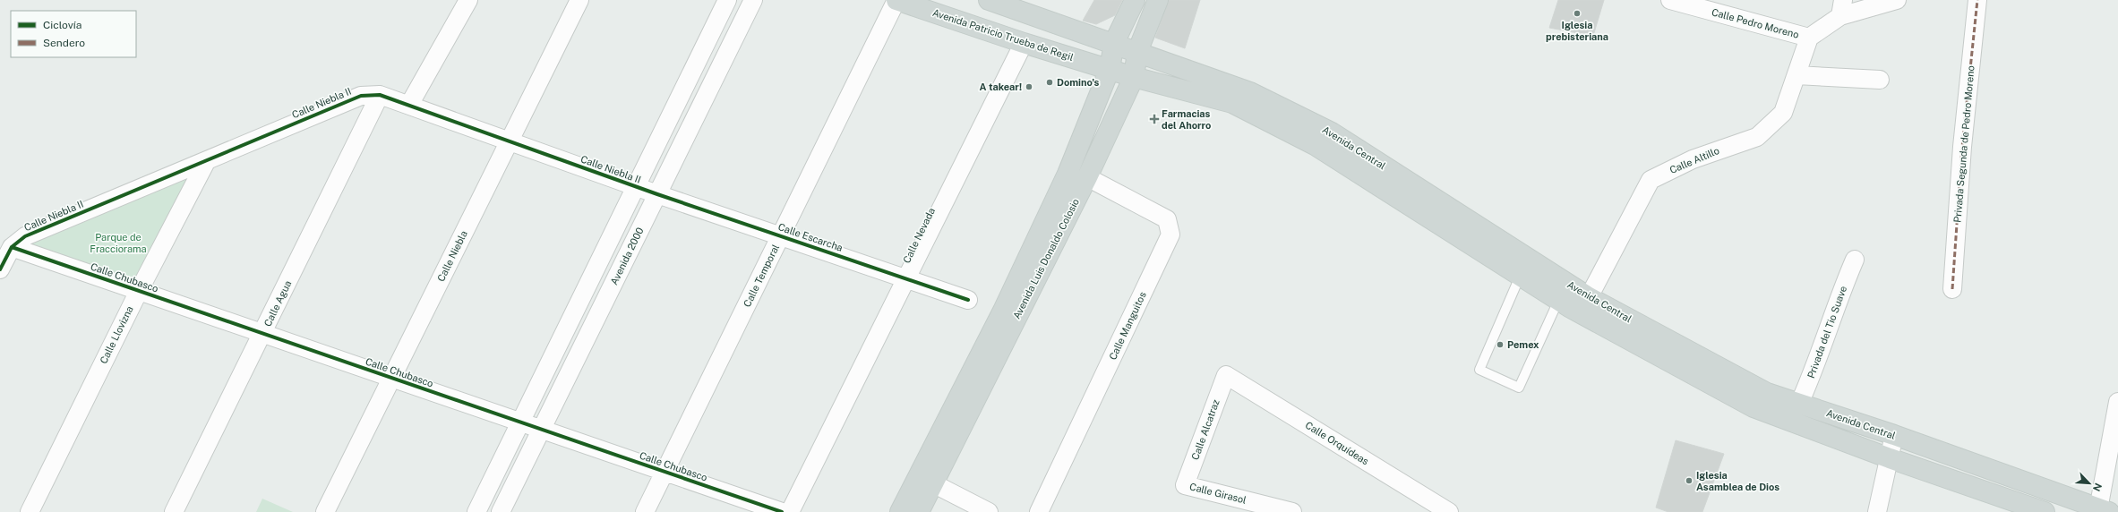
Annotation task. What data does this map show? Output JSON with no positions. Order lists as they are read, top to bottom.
{
  "streets": {
    "main road": ["Avenida Patricio Trueba de Regil", "Avenida Central", "Avenida Luis Donaldo Colosio"],
    "street": [
      "Calle Pedro Moreno",
      "Calle Niebla II",
      "Privada Segunda de Pedro Moreno",
      "Calle Altillo",
      "Calle Nevada",
      "Calle Escarcha",
      "Calle Niebla",
      "Avenida 2000",
      "Calle Temporal",
      "Calle Chubasco",
      "Calle Agua",
      "Calle Manguitos",
      "Privada del Tio Suave",
      "Calle Llovizna",
      "Calle Alcatraz",
      "Calle Orquídeas",
      "Calle Girasol"
    ]
  },
  "crossings": [
    ["Calle Pedro Moreno", "Calle Altillo"],
    ["Avenida Patricio Trueba de Regil", "Avenida Central"],
    ["Avenida Patricio Trueba de Regil", "Calle Nevada"],
    ["Avenida Patricio Trueba de Regil", "Calle Temporal"],
    ["Calle Niebla II", "Calle Escarcha"],
    ["Calle Niebla II", "Calle Niebla"],
    ["Calle Niebla II", "Avenida 2000"],
    ["Calle Niebla II", "Calle Chubasco"],
    ["Calle Niebla II", "Calle Agua"],
    ["Calle Niebla II", "Calle Llovizna"],
    ["Avenida Central", "Calle Altillo"],
    ["Avenida Central", "Avenida Luis Donaldo Colosio"],
    ["Avenida Central", "Privada del Tio Suave"],
    ["Calle Nevada", "Calle Escarcha"],
    ["Calle Escarcha", "Avenida 2000"],
    ["Calle Escarcha", "Calle Temporal"],
    ["Calle Niebla", "Calle Chubasco"],
    ["Avenida 2000", "Calle Chubasco"],
    ["Avenida Luis Donaldo Colosio", "Calle Manguitos"],
    ["Calle Temporal", "Calle Chubasco"],
    ["Calle Chubasco", "Calle Agua"],
    ["Calle Chubasco", "Calle Llovizna"],
    ["Calle Alcatraz", "Calle Orquídeas"],
    ["Calle Alcatraz", "Calle Girasol"]
  ],
  "parks": ["Parque de Fracciorama"],
  "places": {
    "other": [
      "Iglesia prebisteriana",
      "Domino's",
      "A takear!",
      "Pemex",
      "Iglesia Asamblea de Dios"
    ],
    "health": ["Farmacias del Ahorro"]
  },
  "legend": ["Ciclovía", "Sendero"],
  "north": "bottom right"
}
